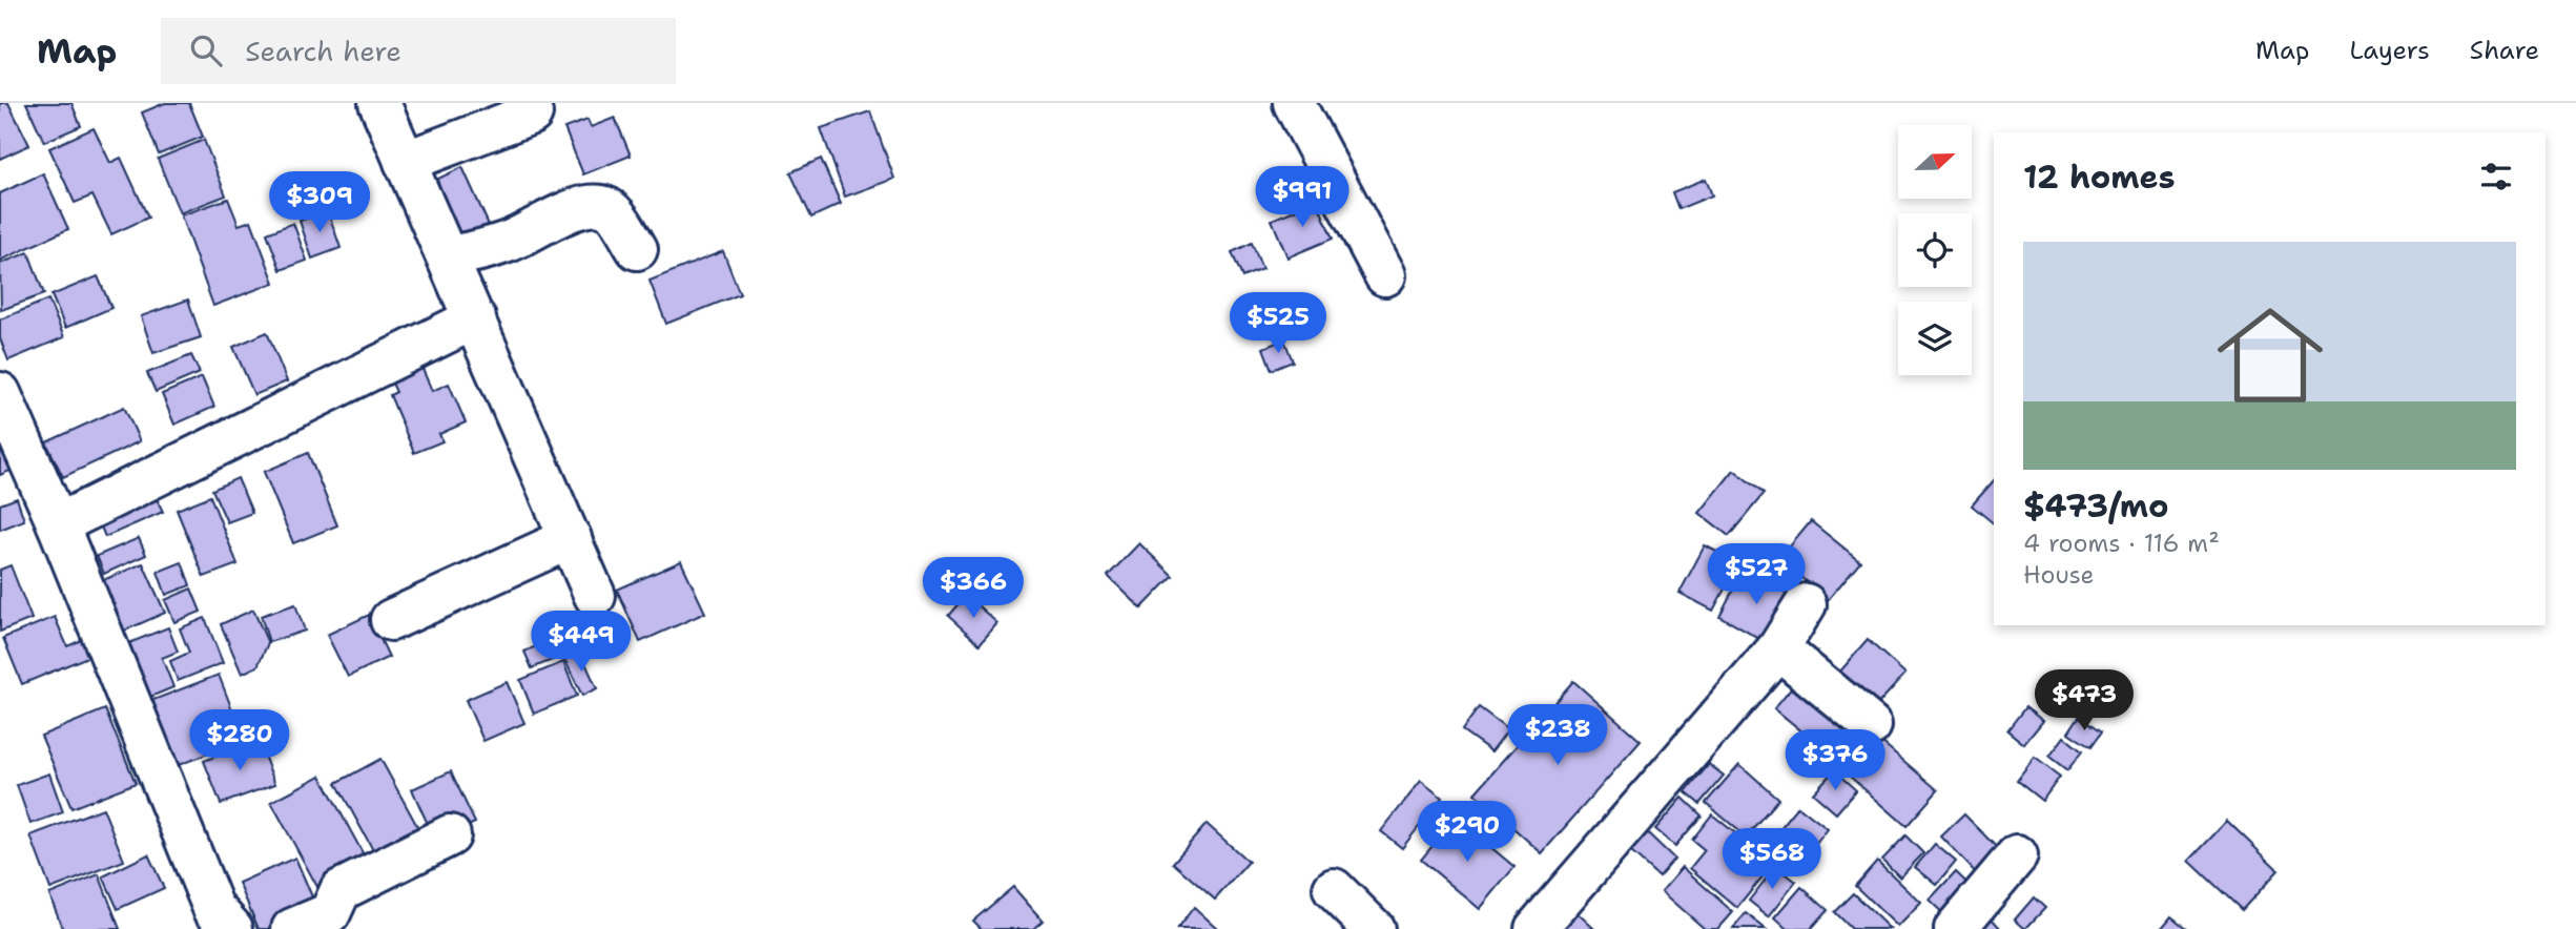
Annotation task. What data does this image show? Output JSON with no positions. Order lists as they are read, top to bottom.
{
  "north": "right",
  "page": {
    "header": "Map",
    "search": "Search here",
    "nav": ["Map", "Layers", "Share"],
    "heading": "12 homes",
    "price": [
      "$991",
      "$309",
      "$525",
      "$527",
      "$366",
      "$449",
      "$473",
      "$238",
      "$280",
      "$376",
      "$290",
      "$568"
    ],
    "list": [
      {
        "name": "$473/mo",
        "note": "4 rooms · 116 m² · House"
      }
    ]
  }
}
